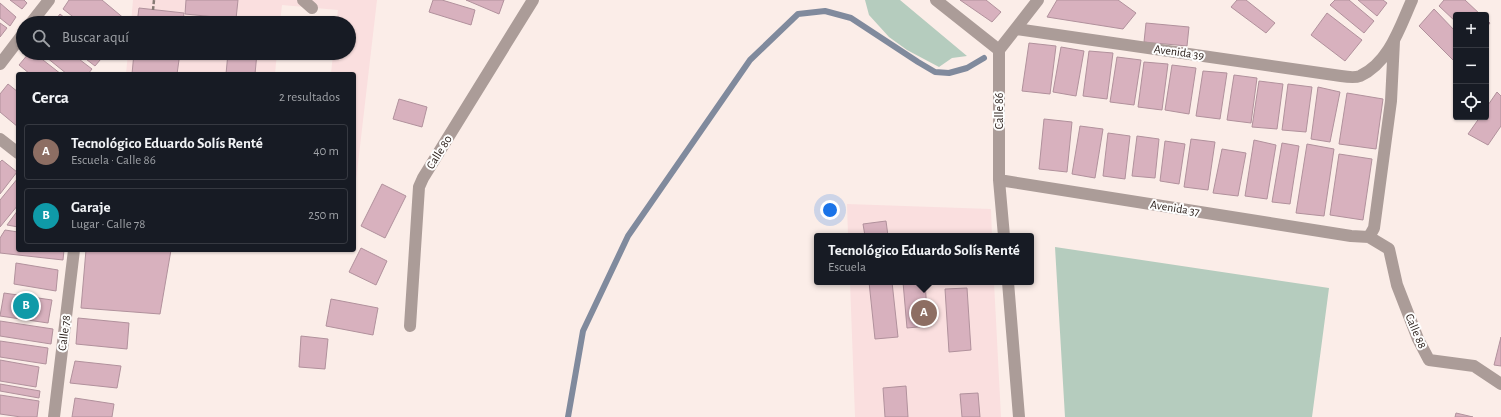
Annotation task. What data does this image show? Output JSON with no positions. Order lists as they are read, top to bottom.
{
  "streets": {
    "street": [
      "Avenida 39",
      "Calle 86",
      "Calle 80",
      "Avenida 37",
      "Calle 88",
      "Calle 78"
    ]
  },
  "crossings": [
    ["Calle 86", "Avenida 37"],
    ["Avenida 37", "Calle 88"]
  ],
  "page": {
    "map_buttons": ["+", "−"],
    "search": "Buscar aquí",
    "heading": ["Cerca", "2 resultados"],
    "list": [
      {
        "mark": "A",
        "name": "Tecnológico Eduardo Solís Renté",
        "note": "Escuela · Calle 86",
        "value": "40 m"
      },
      {
        "mark": "B",
        "name": "Garaje",
        "note": "Lugar · Calle 78",
        "value": "250 m"
      }
    ],
    "popup": ["Tecnológico Eduardo Solís Renté", "Escuela"],
    "pins": ["B", "A"]
  }
}
